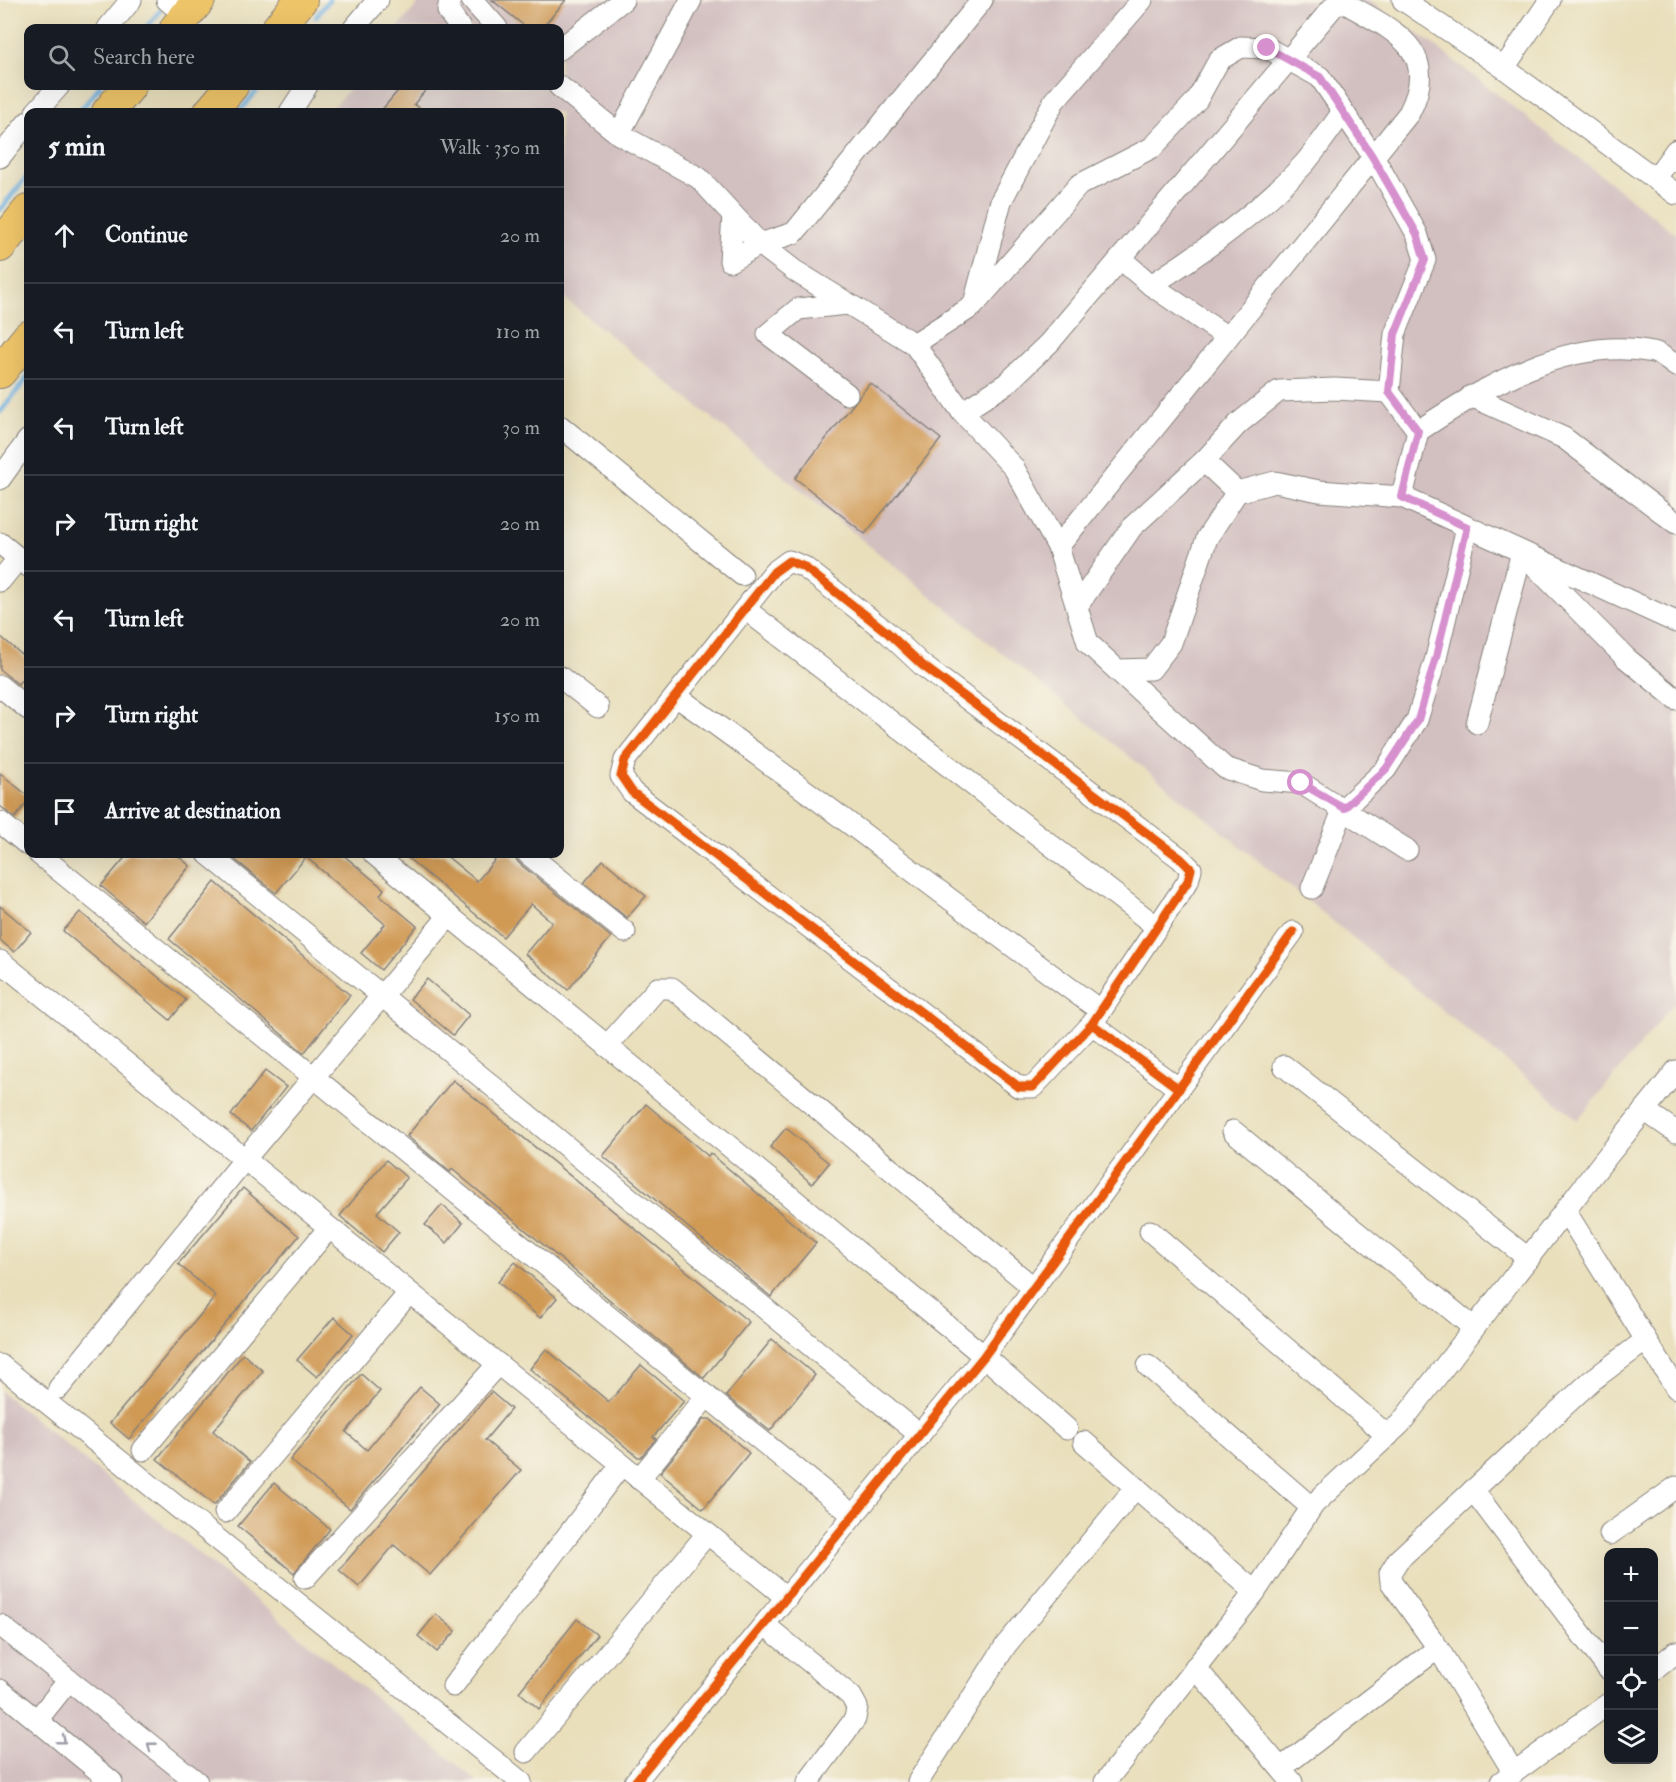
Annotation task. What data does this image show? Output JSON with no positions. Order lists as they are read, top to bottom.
{
  "page": {
    "search": "Search here",
    "heading": ["5 min", "Walk · 350 m"],
    "list": [
      ["Continue", "20 m"],
      ["Turn left", "110 m"],
      ["Turn left", "30 m"],
      ["Turn right", "20 m"],
      ["Turn left", "20 m"],
      ["Turn right", "150 m"],
      "Arrive at destination"
    ],
    "map_buttons": ["+", "−"]
  }
}
